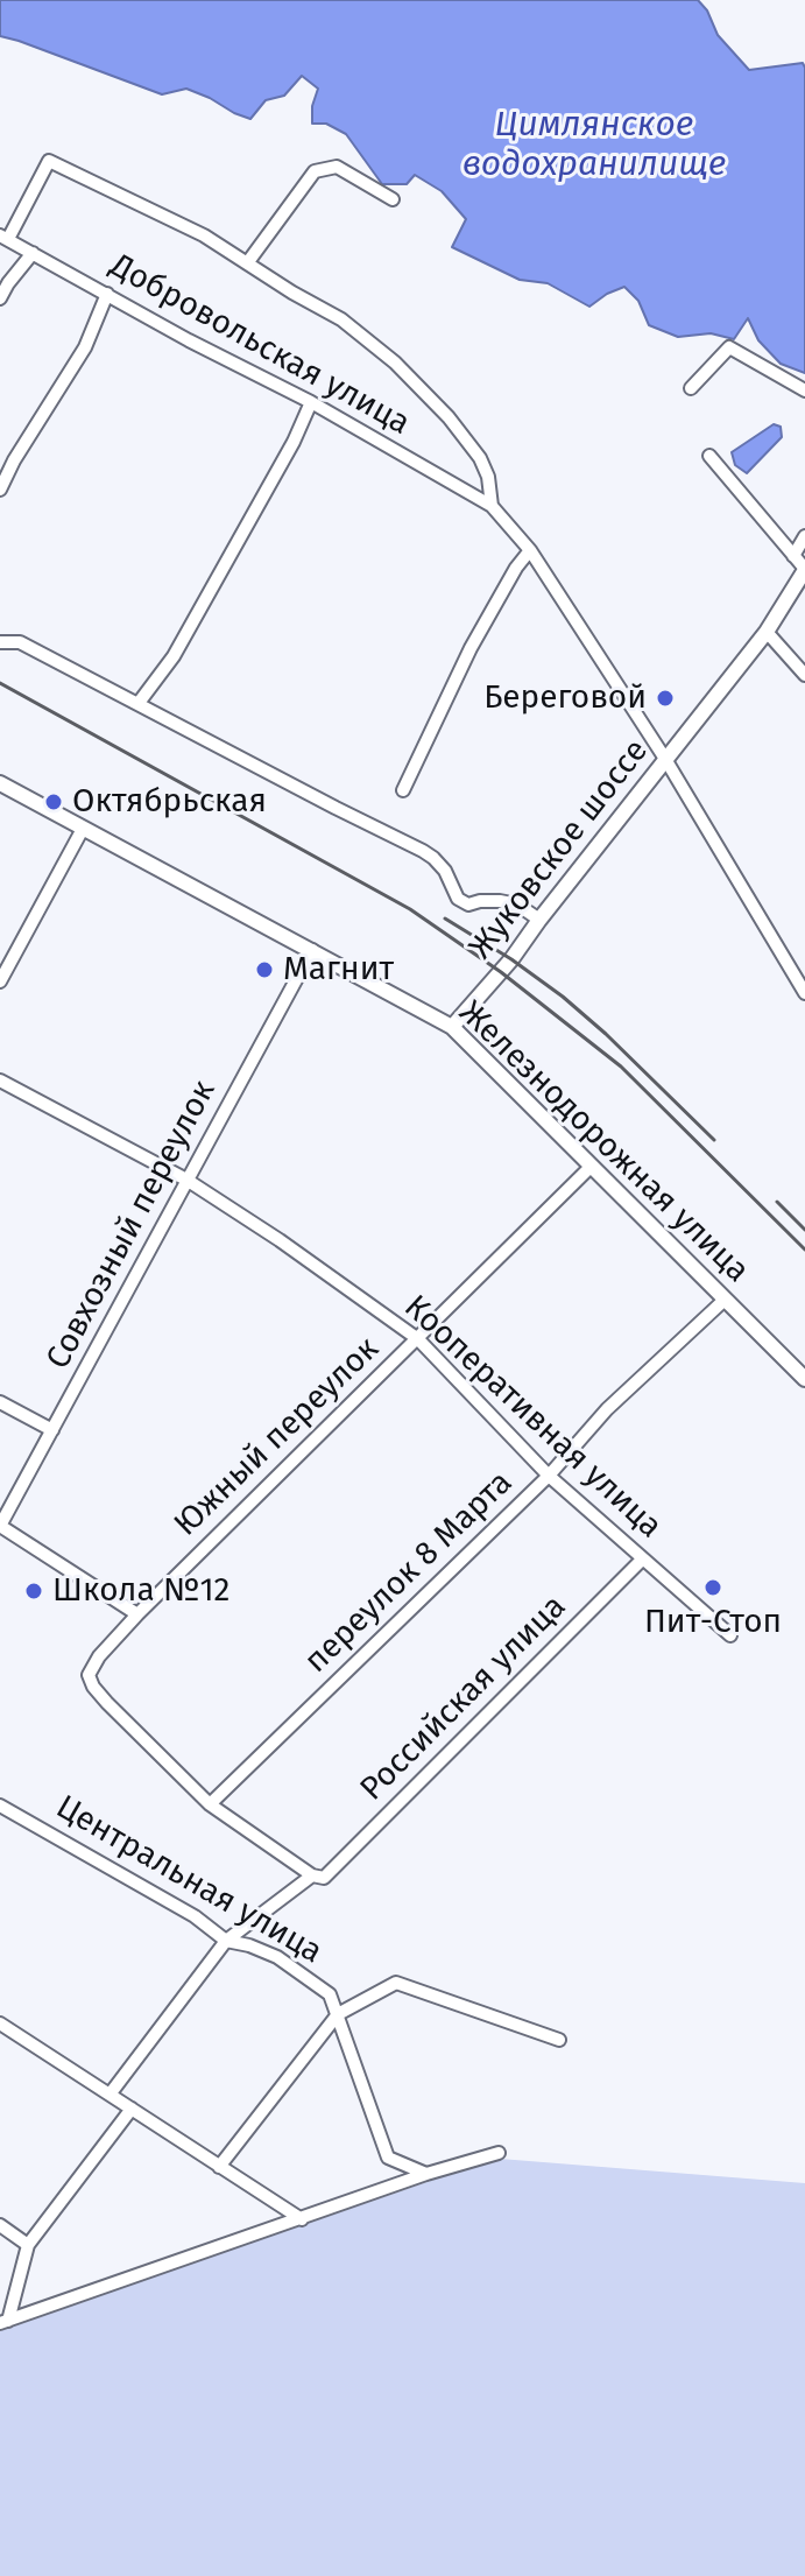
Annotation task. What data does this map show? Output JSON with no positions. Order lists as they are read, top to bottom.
{
  "streets": {
    "main road": ["Жуковское шоссе", "Железнодорожная улица"],
    "street": [
      "Добровольская улица",
      "Совхозный переулок",
      "Кооперативная улица",
      "Южный переулок",
      "переулок 8 Марта",
      "Российская улица",
      "Центральная улица"
    ]
  },
  "crossings": [
    ["Жуковское шоссе", "Железнодорожная улица"],
    ["Железнодорожная улица", "Совхозный переулок"],
    ["Железнодорожная улица", "Южный переулок"],
    ["Железнодорожная улица", "переулок 8 Марта"],
    ["Совхозный переулок", "Кооперативная улица"],
    ["Кооперативная улица", "Южный переулок"],
    ["Кооперативная улица", "переулок 8 Марта"],
    ["Кооперативная улица", "Российская улица"],
    ["Южный переулок", "переулок 8 Марта"],
    ["Российская улица", "Центральная улица"]
  ],
  "water": ["Цимлянское водохранилище"],
  "places": [
    "Береговой",
    "Октябрьская",
    "Магнит",
    "Пит-Стоп",
    "Школа №12"
  ]
}
